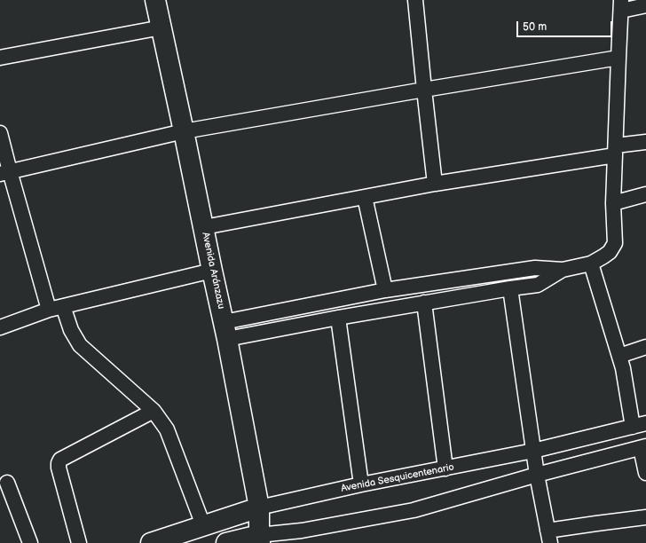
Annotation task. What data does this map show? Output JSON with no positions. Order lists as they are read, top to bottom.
{
  "streets": {
    "street": ["Avenida Aránzazu", "Avenida Sesquicentenario"]
  },
  "crossings": [
    ["Avenida Aránzazu", "Avenida Sesquicentenario"]
  ],
  "scale_bar": "50 m"
}
